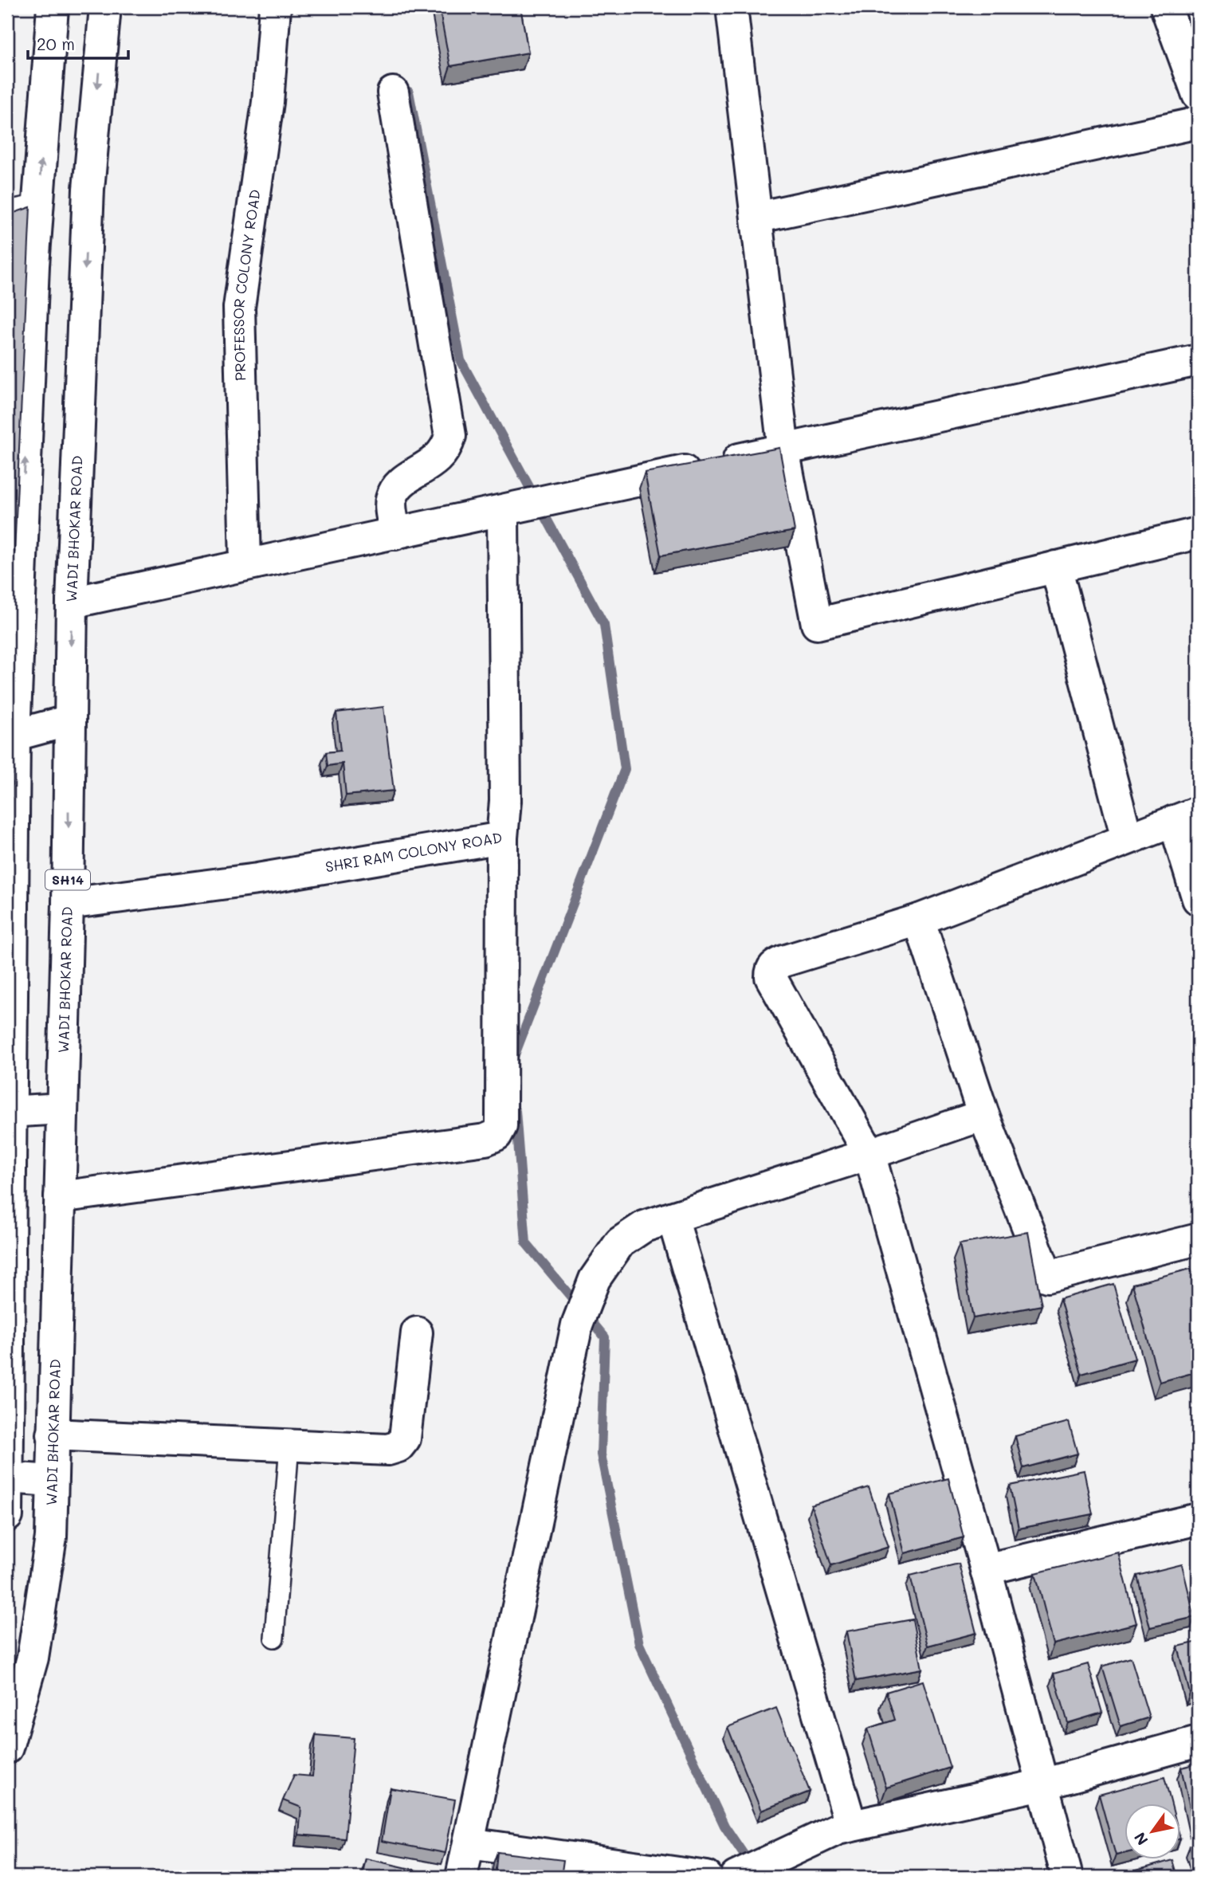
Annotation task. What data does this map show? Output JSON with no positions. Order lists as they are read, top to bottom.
{
  "streets": {
    "street": [
      "PROFESSOR COLONY ROAD",
      "WADI BHOKAR ROAD",
      "SHRI RAM COLONY ROAD",
      "SH14"
    ]
  },
  "crossings": [
    ["WADI BHOKAR ROAD", "SHRI RAM COLONY ROAD"]
  ],
  "scale_bar": "20 m",
  "north": "bottom left"
}
